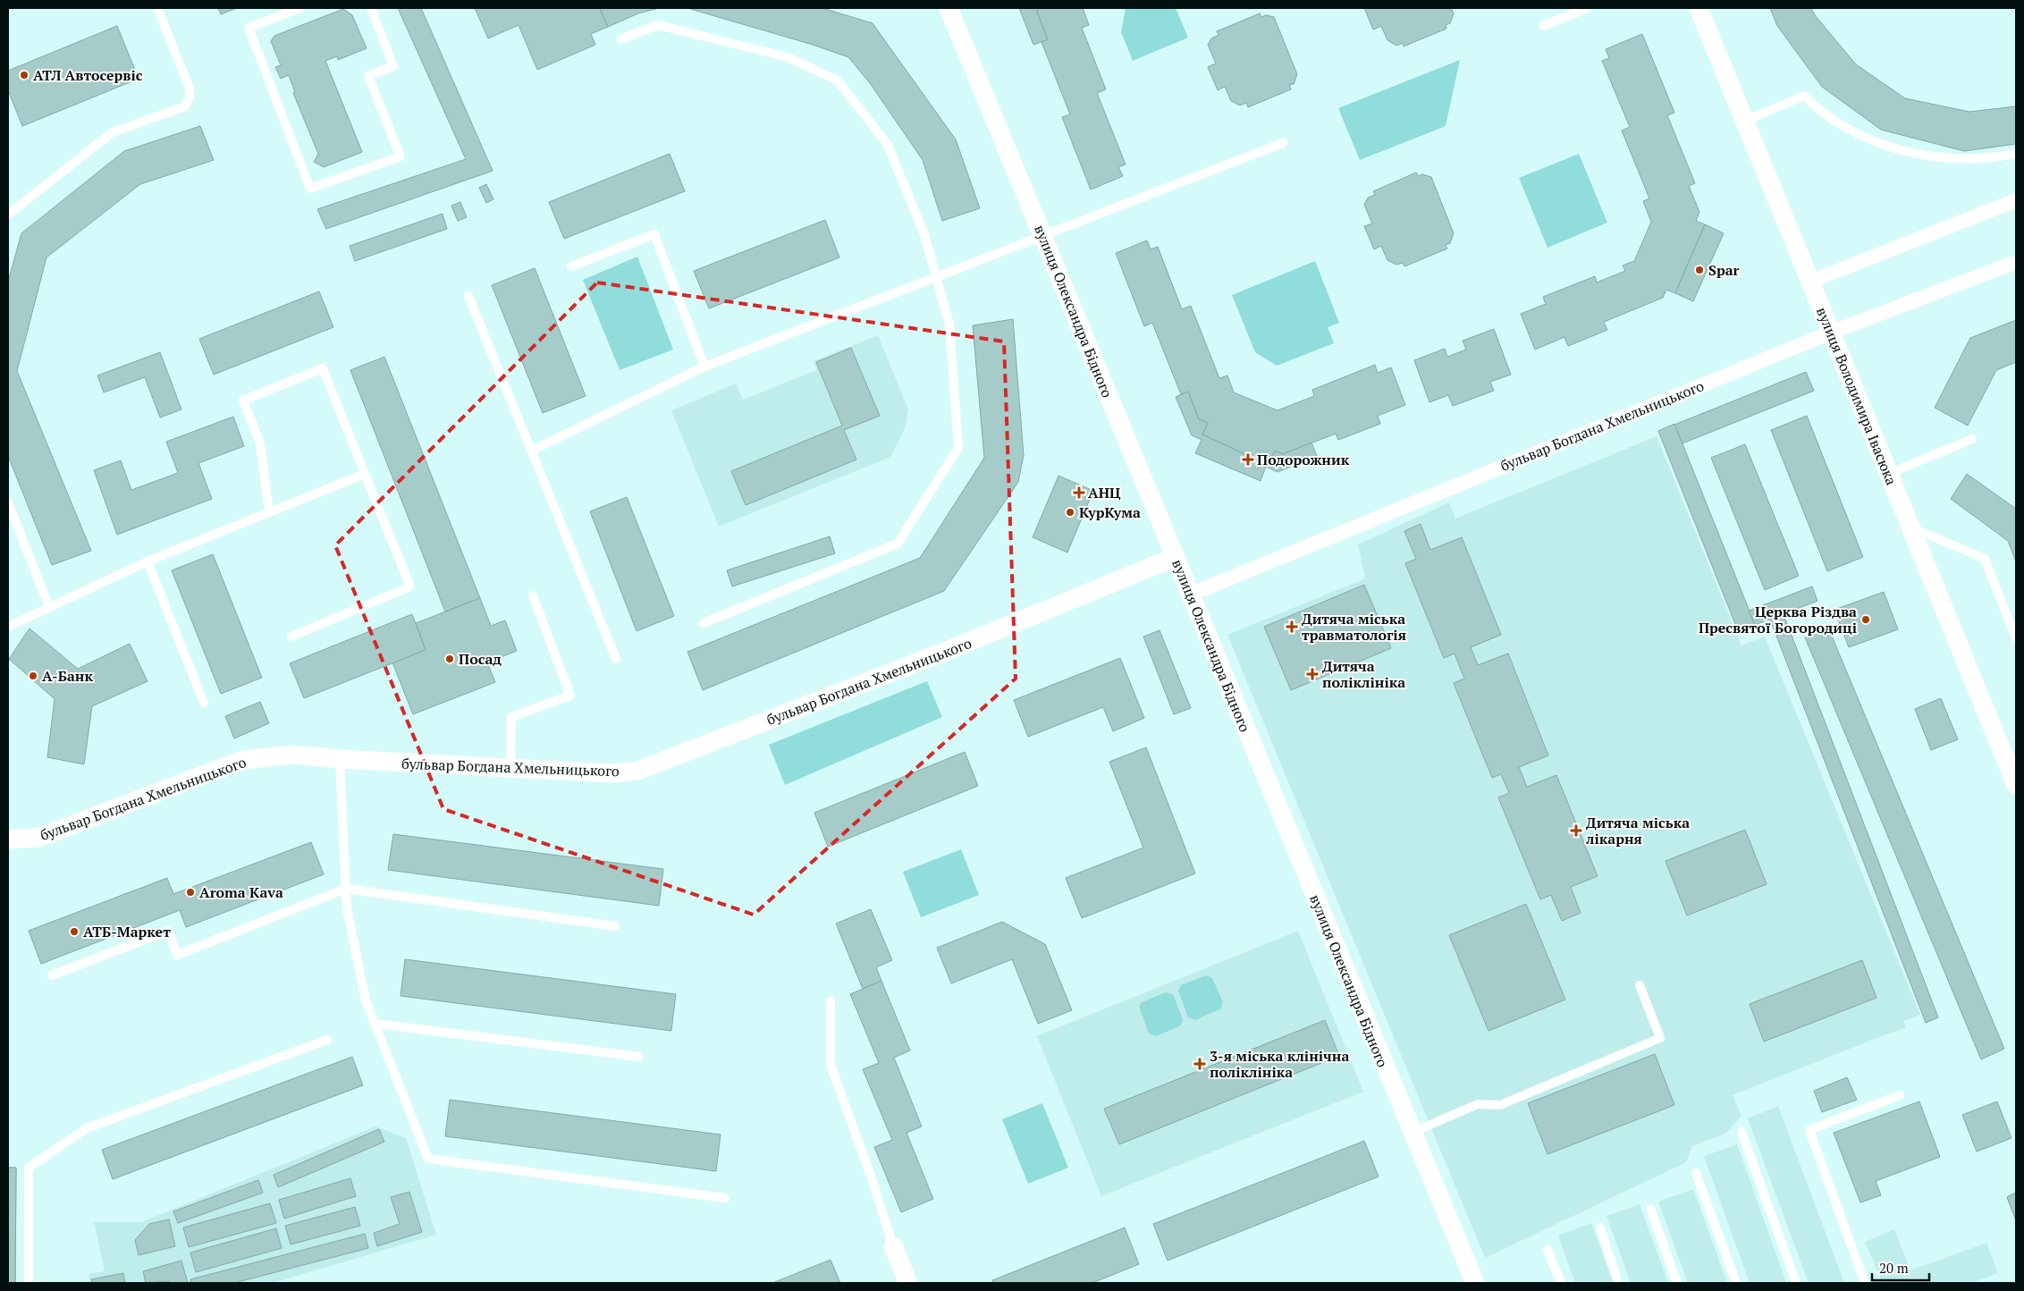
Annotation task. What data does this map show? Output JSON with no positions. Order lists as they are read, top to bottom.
{
  "streets": {
    "street": ["вулиця Олександра Бідного", "вулиця Володимира Івасюка", "бульвар Богдана Хмельницького"]
  },
  "crossings": [
    ["вулиця Олександра Бідного", "бульвар Богдана Хмельницького"],
    ["вулиця Володимира Івасюка", "бульвар Богдана Хмельницького"]
  ],
  "places": {
    "other": [
      "АТЛ Автосервіс",
      "Spar",
      "КурКума",
      "Церква Різдва Пресвятої Богородиці",
      "Посад",
      "А-Банк",
      "Aroma Kava",
      "АТБ-Маркет"
    ],
    "health": [
      "Подорожник",
      "АНЦ",
      "Дитяча міська травматологія",
      "Дитяча поліклініка",
      "Дитяча міська лікарня",
      "3-я міська клінічна поліклініка"
    ]
  },
  "scale_bar": "20 m"
}
